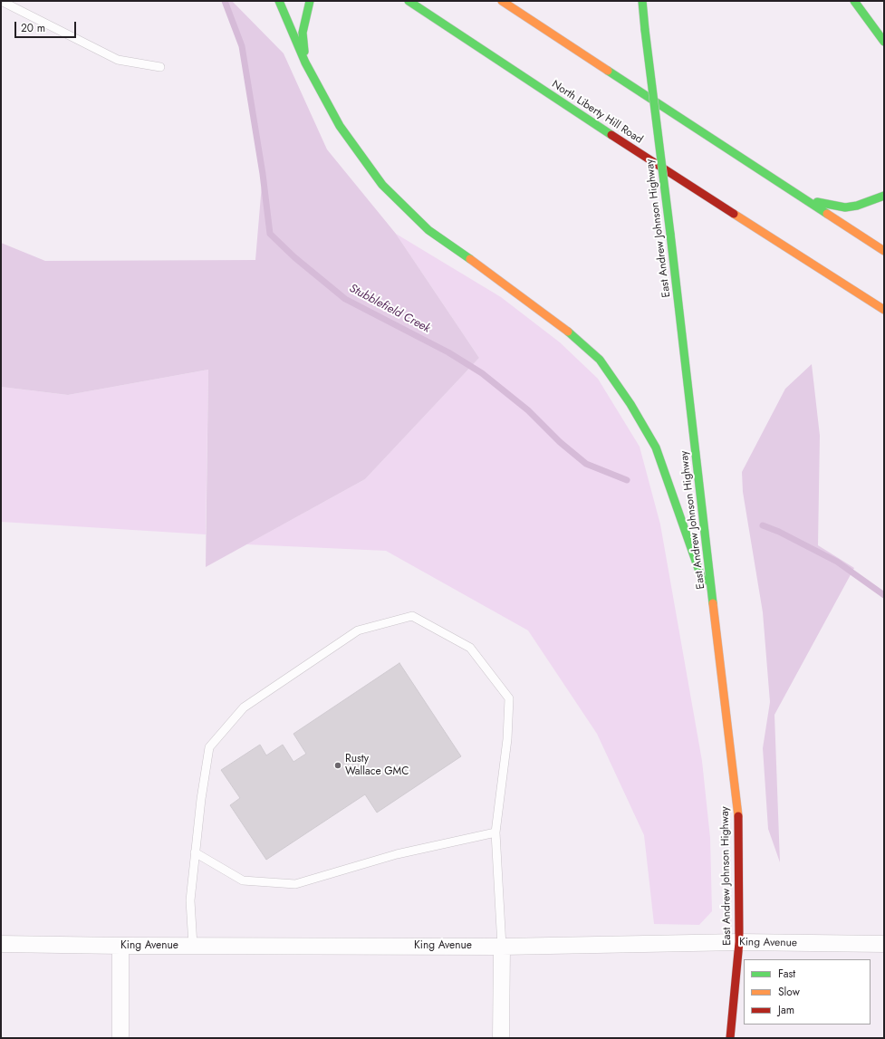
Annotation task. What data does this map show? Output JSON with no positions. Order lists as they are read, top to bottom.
{
  "streets": {
    "main road": ["North Liberty Hill Road", "East Andrew Johnson Highway"],
    "street": ["King Avenue"]
  },
  "crossings": [
    ["East Andrew Johnson Highway", "King Avenue"]
  ],
  "water": ["Stubblefield Creek"],
  "places": ["Rusty Wallace GMC"],
  "legend": ["Fast", "Slow", "Jam"],
  "scale_bar": "20 m"
}
